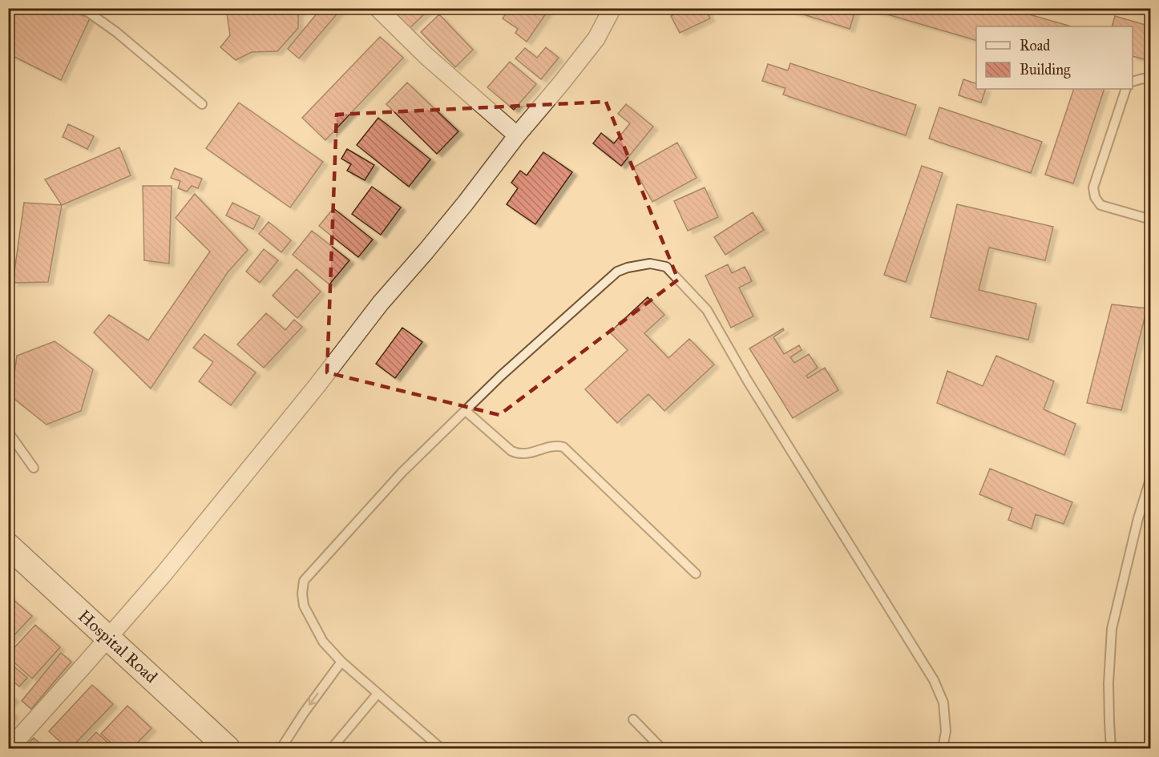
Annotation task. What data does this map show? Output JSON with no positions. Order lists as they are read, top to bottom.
{
  "streets": {
    "street": ["Hospital Road"]
  },
  "legend": ["Road", "Building"]
}
